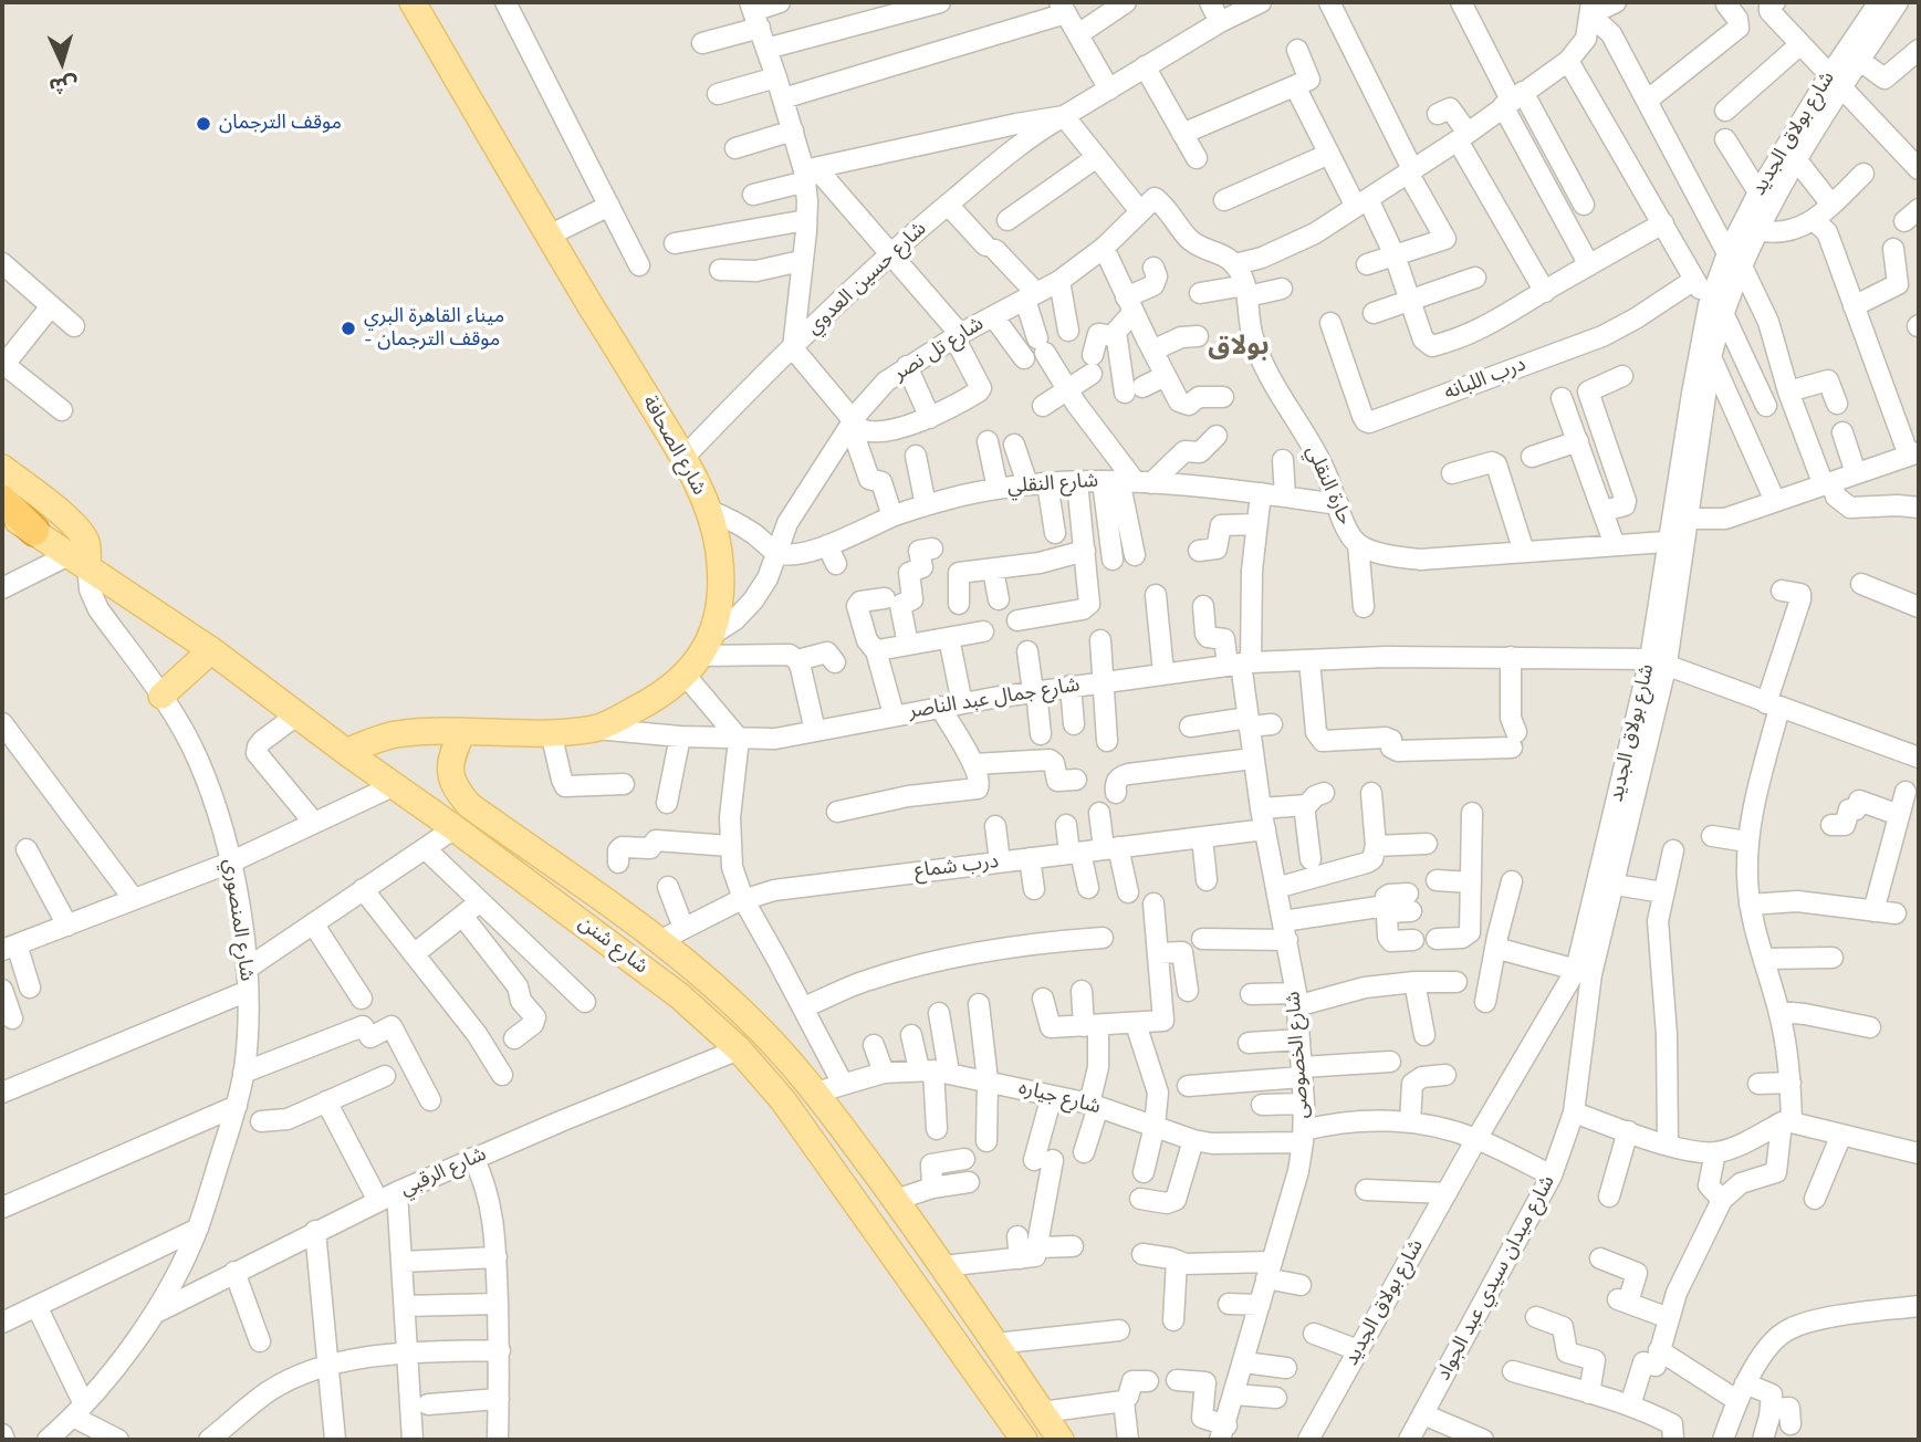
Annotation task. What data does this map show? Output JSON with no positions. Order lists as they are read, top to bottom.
{
  "streets": {
    "main road": ["شارع الصحافة", "شارع شنن"],
    "street": [
      "شارع بولاق الجديد",
      "شارع حسين العدوي",
      "شارع تل نصر",
      "درب اللبانه",
      "شارع النقلي",
      "حارة النقلي",
      "شارع جمال عبد الناصر",
      "درب شماع",
      "شارع المنصوري",
      "شارع الخصوصى",
      "شارع جياره",
      "شارع الرقبي",
      "شارع ميدان سيدي عبد الجواد"
    ]
  },
  "crossings": [
    ["شارع بولاق الجديد", "حارة النقلي"],
    ["شارع بولاق الجديد", "شارع جمال عبد الناصر"],
    ["شارع بولاق الجديد", "شارع جياره"],
    ["شارع بولاق الجديد", "شارع ميدان سيدي عبد الجواد"],
    ["شارع حسين العدوي", "شارع الصحافة"],
    ["شارع تل نصر", "شارع النقلي"],
    ["شارع النقلي", "حارة النقلي"],
    ["شارع النقلي", "شارع الخصوصى"],
    ["شارع جمال عبد الناصر", "شارع الخصوصى"],
    ["درب شماع", "شارع شنن"],
    ["درب شماع", "شارع الخصوصى"],
    ["شارع المنصوري", "شارع شنن"],
    ["شارع المنصوري", "شارع الرقبي"],
    ["شارع شنن", "شارع جياره"],
    ["شارع شنن", "شارع الرقبي"],
    ["شارع الخصوصى", "شارع جياره"],
    ["شارع جياره", "شارع ميدان سيدي عبد الجواد"]
  ],
  "districts": ["بولاق"],
  "places": ["موقف الترجمان", "ميناء القاهرة البري - موقف الترجمان"],
  "north": "bottom"
}
